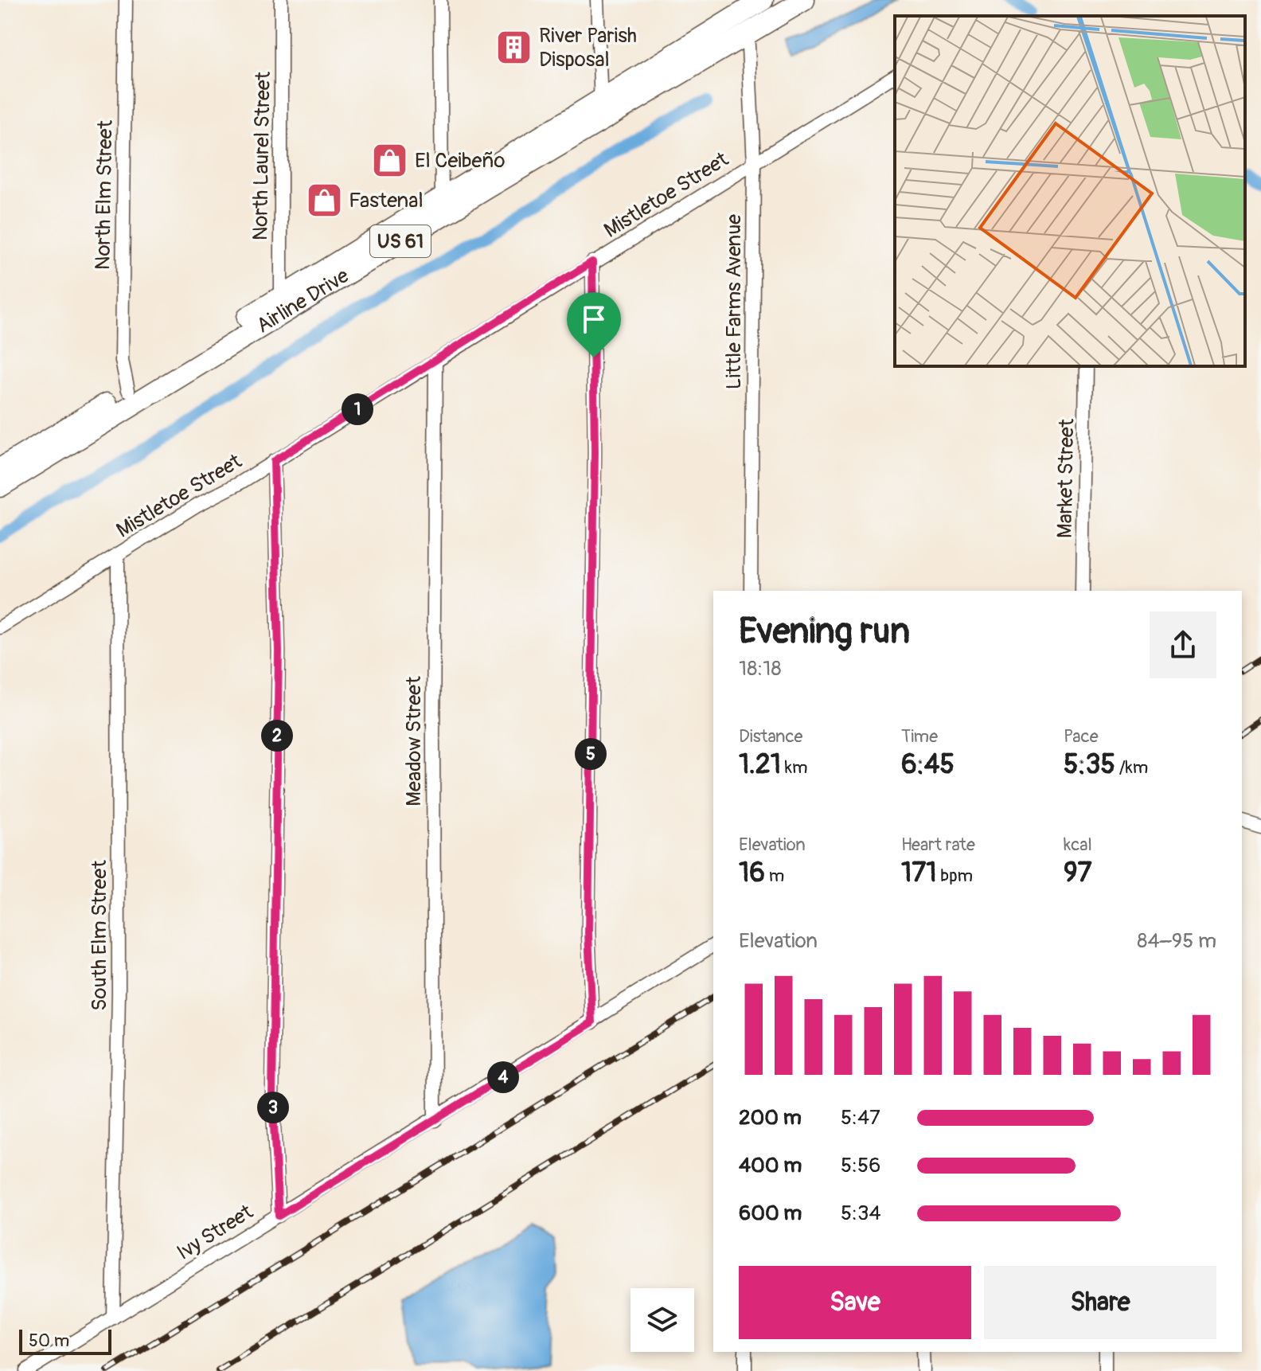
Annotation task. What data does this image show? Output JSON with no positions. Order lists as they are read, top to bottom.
{
  "streets": {
    "highway": ["US 61", "Airline Drive"],
    "street": [
      "North Laurel Street",
      "North Elm Street",
      "Mistletoe Street",
      "Little Farms Avenue",
      "Market Street",
      "Meadow Street",
      "South Elm Street",
      "Ivy Street"
    ]
  },
  "crossings": [
    ["North Laurel Street", "Airline Drive"],
    ["North Elm Street", "Airline Drive"],
    ["Mistletoe Street", "Little Farms Avenue"],
    ["Mistletoe Street", "Meadow Street"],
    ["Mistletoe Street", "South Elm Street"],
    ["Airline Drive", "Little Farms Avenue"],
    ["Meadow Street", "Ivy Street"],
    ["South Elm Street", "Ivy Street"]
  ],
  "places": {
    "building": ["River Parish Disposal"],
    "shop": ["El Ceibeño", "Fastenal"]
  },
  "scale_bar": "50 m",
  "page": {
    "pins": [
      "1",
      "2",
      "5",
      "4",
      "3"
    ],
    "heading": ["Evening run", "18:18"],
    "stats": [
      ["Distance", "1.21 km"],
      ["Time", "6:45"],
      ["Pace", "5:35 /km"],
      ["Elevation", "16 m"],
      ["Heart rate", "171 bpm"],
      ["kcal", "97"]
    ],
    "chart": ["Elevation", "84–95 m"],
    "list": [
      {
        "name": "200 m",
        "note": "5:47"
      },
      {
        "name": "400 m",
        "note": "5:56"
      },
      {
        "name": "600 m",
        "note": "5:34"
      }
    ],
    "buttons": ["Save", "Share"],
    "scale": "50 m"
  }
}
